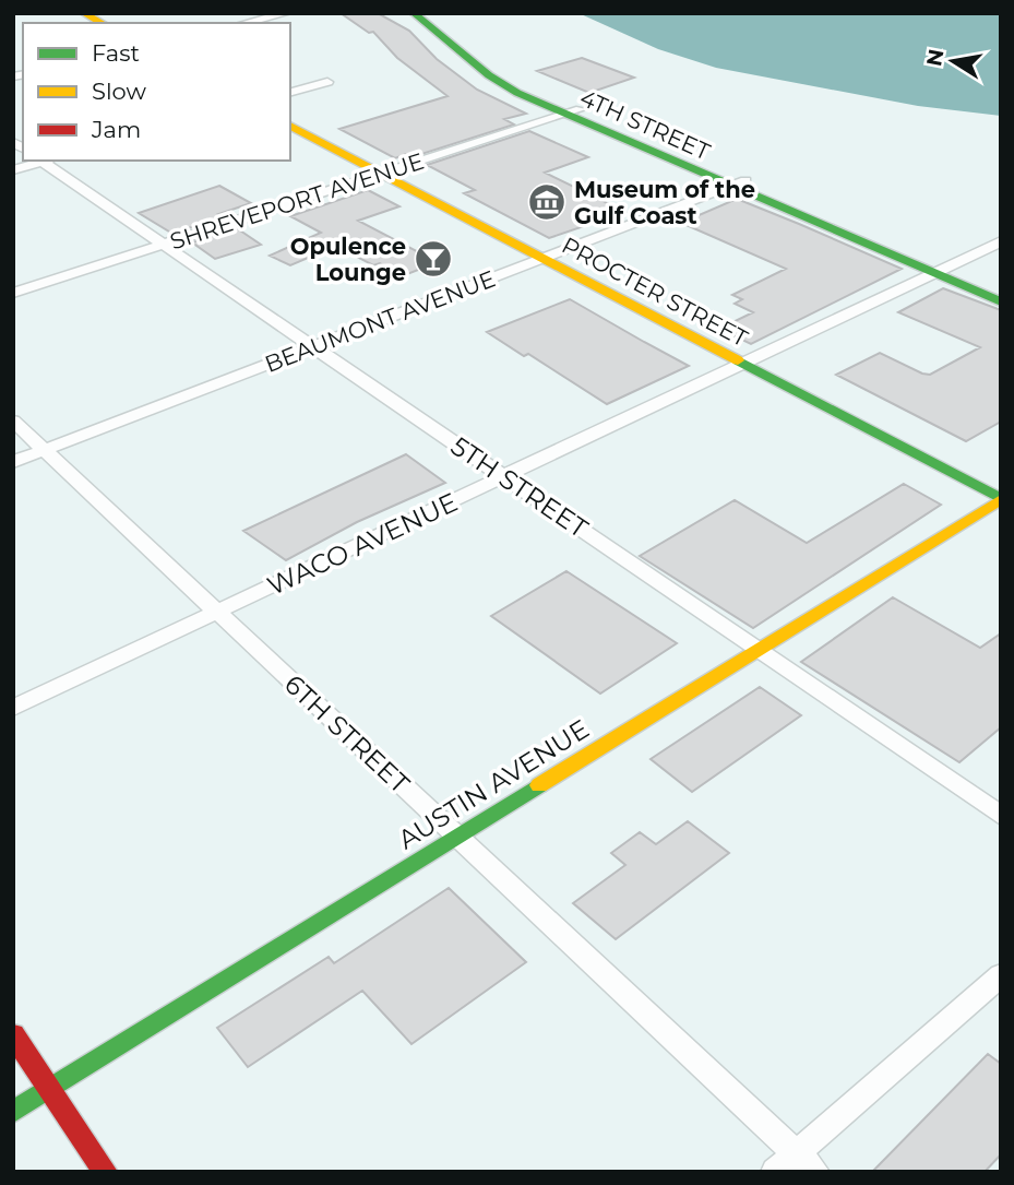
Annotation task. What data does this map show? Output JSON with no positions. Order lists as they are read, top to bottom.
{
  "streets": {
    "street": [
      "4TH STREET",
      "SHREVEPORT AVENUE",
      "PROCTER STREET",
      "BEAUMONT AVENUE",
      "5TH STREET",
      "WACO AVENUE",
      "6TH STREET",
      "AUSTIN AVENUE"
    ]
  },
  "crossings": [
    ["4TH STREET", "SHREVEPORT AVENUE"],
    ["4TH STREET", "BEAUMONT AVENUE"],
    ["4TH STREET", "WACO AVENUE"],
    ["SHREVEPORT AVENUE", "PROCTER STREET"],
    ["SHREVEPORT AVENUE", "5TH STREET"],
    ["PROCTER STREET", "BEAUMONT AVENUE"],
    ["PROCTER STREET", "WACO AVENUE"],
    ["PROCTER STREET", "AUSTIN AVENUE"],
    ["BEAUMONT AVENUE", "5TH STREET"],
    ["BEAUMONT AVENUE", "6TH STREET"],
    ["5TH STREET", "WACO AVENUE"],
    ["5TH STREET", "AUSTIN AVENUE"],
    ["WACO AVENUE", "6TH STREET"],
    ["6TH STREET", "AUSTIN AVENUE"]
  ],
  "places": {
    "museum": ["Museum of the Gulf Coast"],
    "bar": ["Opulence Lounge"]
  },
  "legend": ["Fast", "Slow", "Jam"],
  "north": "left"
}
